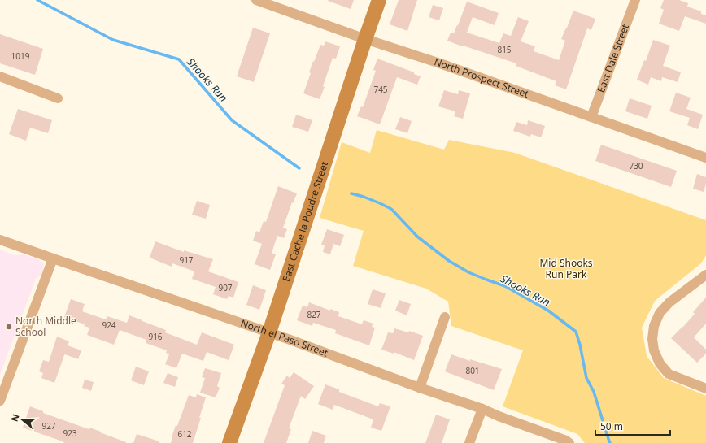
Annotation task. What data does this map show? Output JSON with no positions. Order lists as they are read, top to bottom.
{
  "streets": {
    "street": [
      "East Dale Street",
      "North Prospect Street",
      "East Cache la Poudre Street",
      "North el Paso Street"
    ]
  },
  "crossings": [
    ["East Dale Street", "North Prospect Street"],
    ["North Prospect Street", "East Cache la Poudre Street"],
    ["East Cache la Poudre Street", "North el Paso Street"]
  ],
  "water": ["Shooks Run"],
  "parks": ["Mid Shooks Run Park"],
  "places": ["North Middle School"],
  "house_numbers": [
    "815",
    "1019",
    "745",
    "730",
    "917",
    "907",
    "827",
    "924",
    "916",
    "801",
    "927",
    "923",
    "612"
  ],
  "scale_bar": "50 m",
  "north": "left"
}
